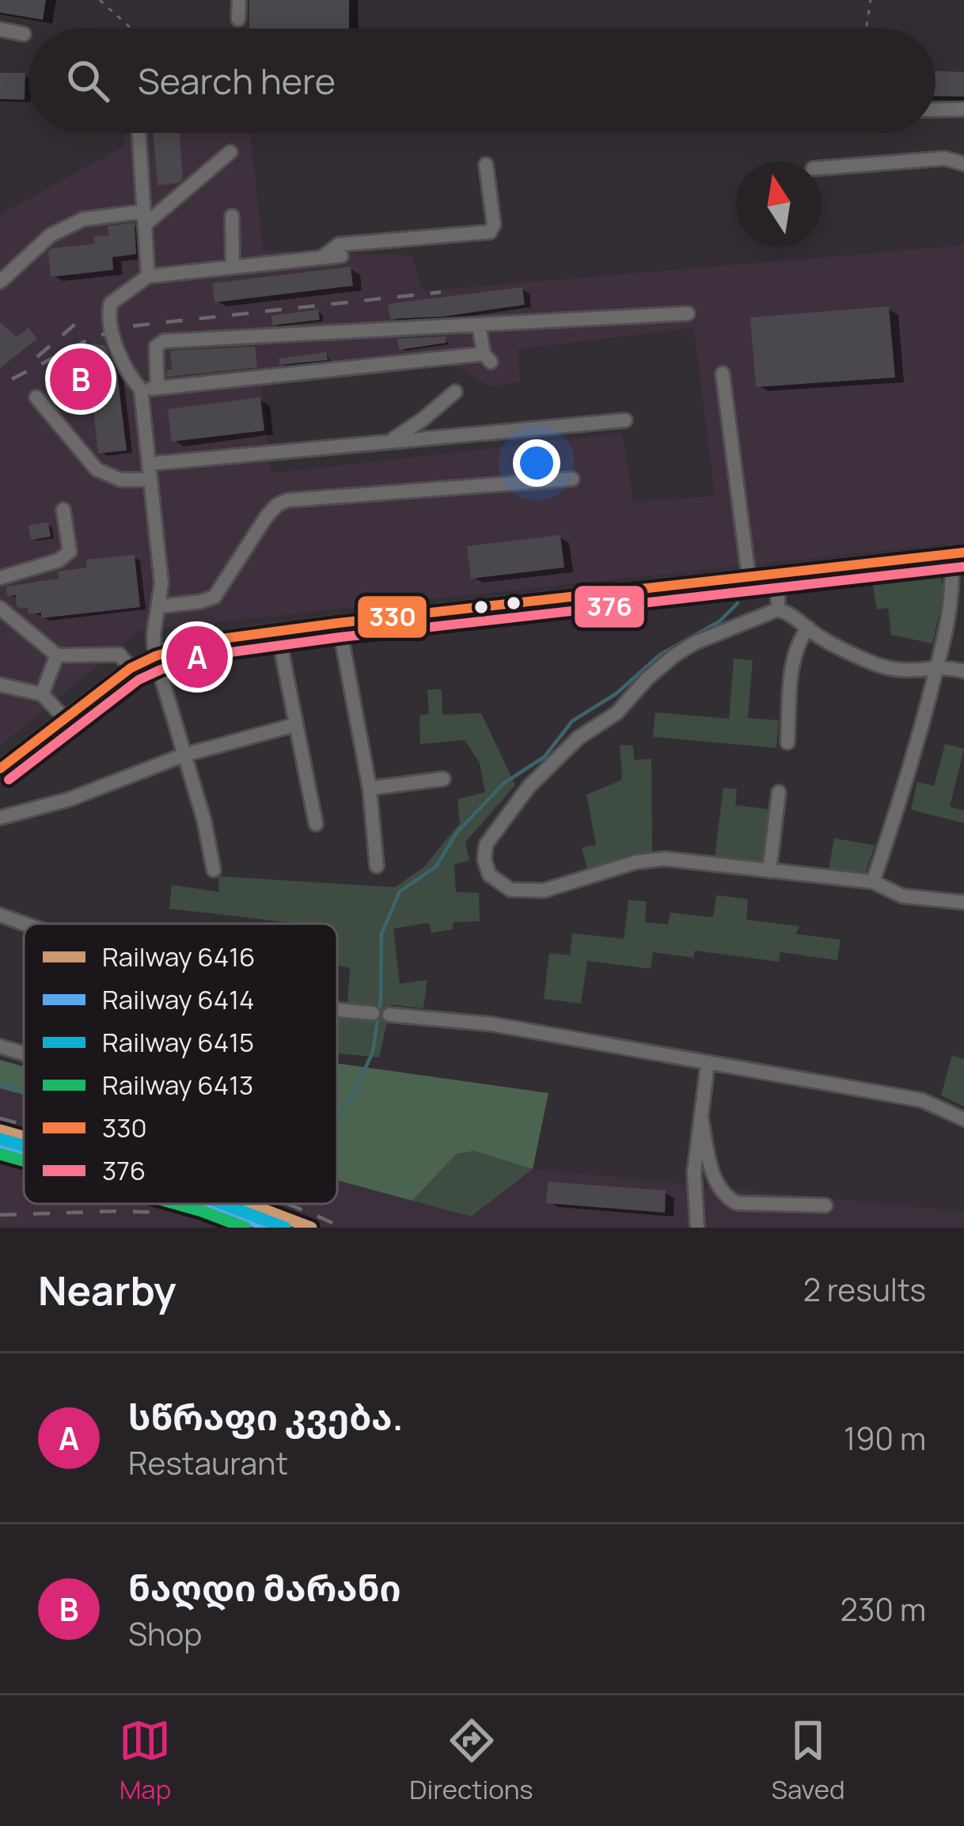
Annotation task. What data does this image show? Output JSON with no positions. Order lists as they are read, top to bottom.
{
  "lines": [
    "transit line 330",
    "transit line 376",
    "rail line 6416",
    "rail line 6415",
    "rail line 6414",
    "rail line 6413"
  ],
  "legend": [
    "Railway 6416",
    "Railway 6414",
    "Railway 6415",
    "Railway 6413",
    "330",
    "376"
  ],
  "north": "top",
  "page": {
    "search": "Search here",
    "pins": ["B", "A"],
    "heading": ["Nearby", "2 results"],
    "list": [
      {
        "mark": "A",
        "name": "სწრაფი კვება.",
        "note": "Restaurant",
        "value": "190 m"
      },
      {
        "mark": "B",
        "name": "ნაღდი მარანი",
        "note": "Shop",
        "value": "230 m"
      }
    ],
    "nav": ["Map", "Directions", "Saved"]
  }
}
